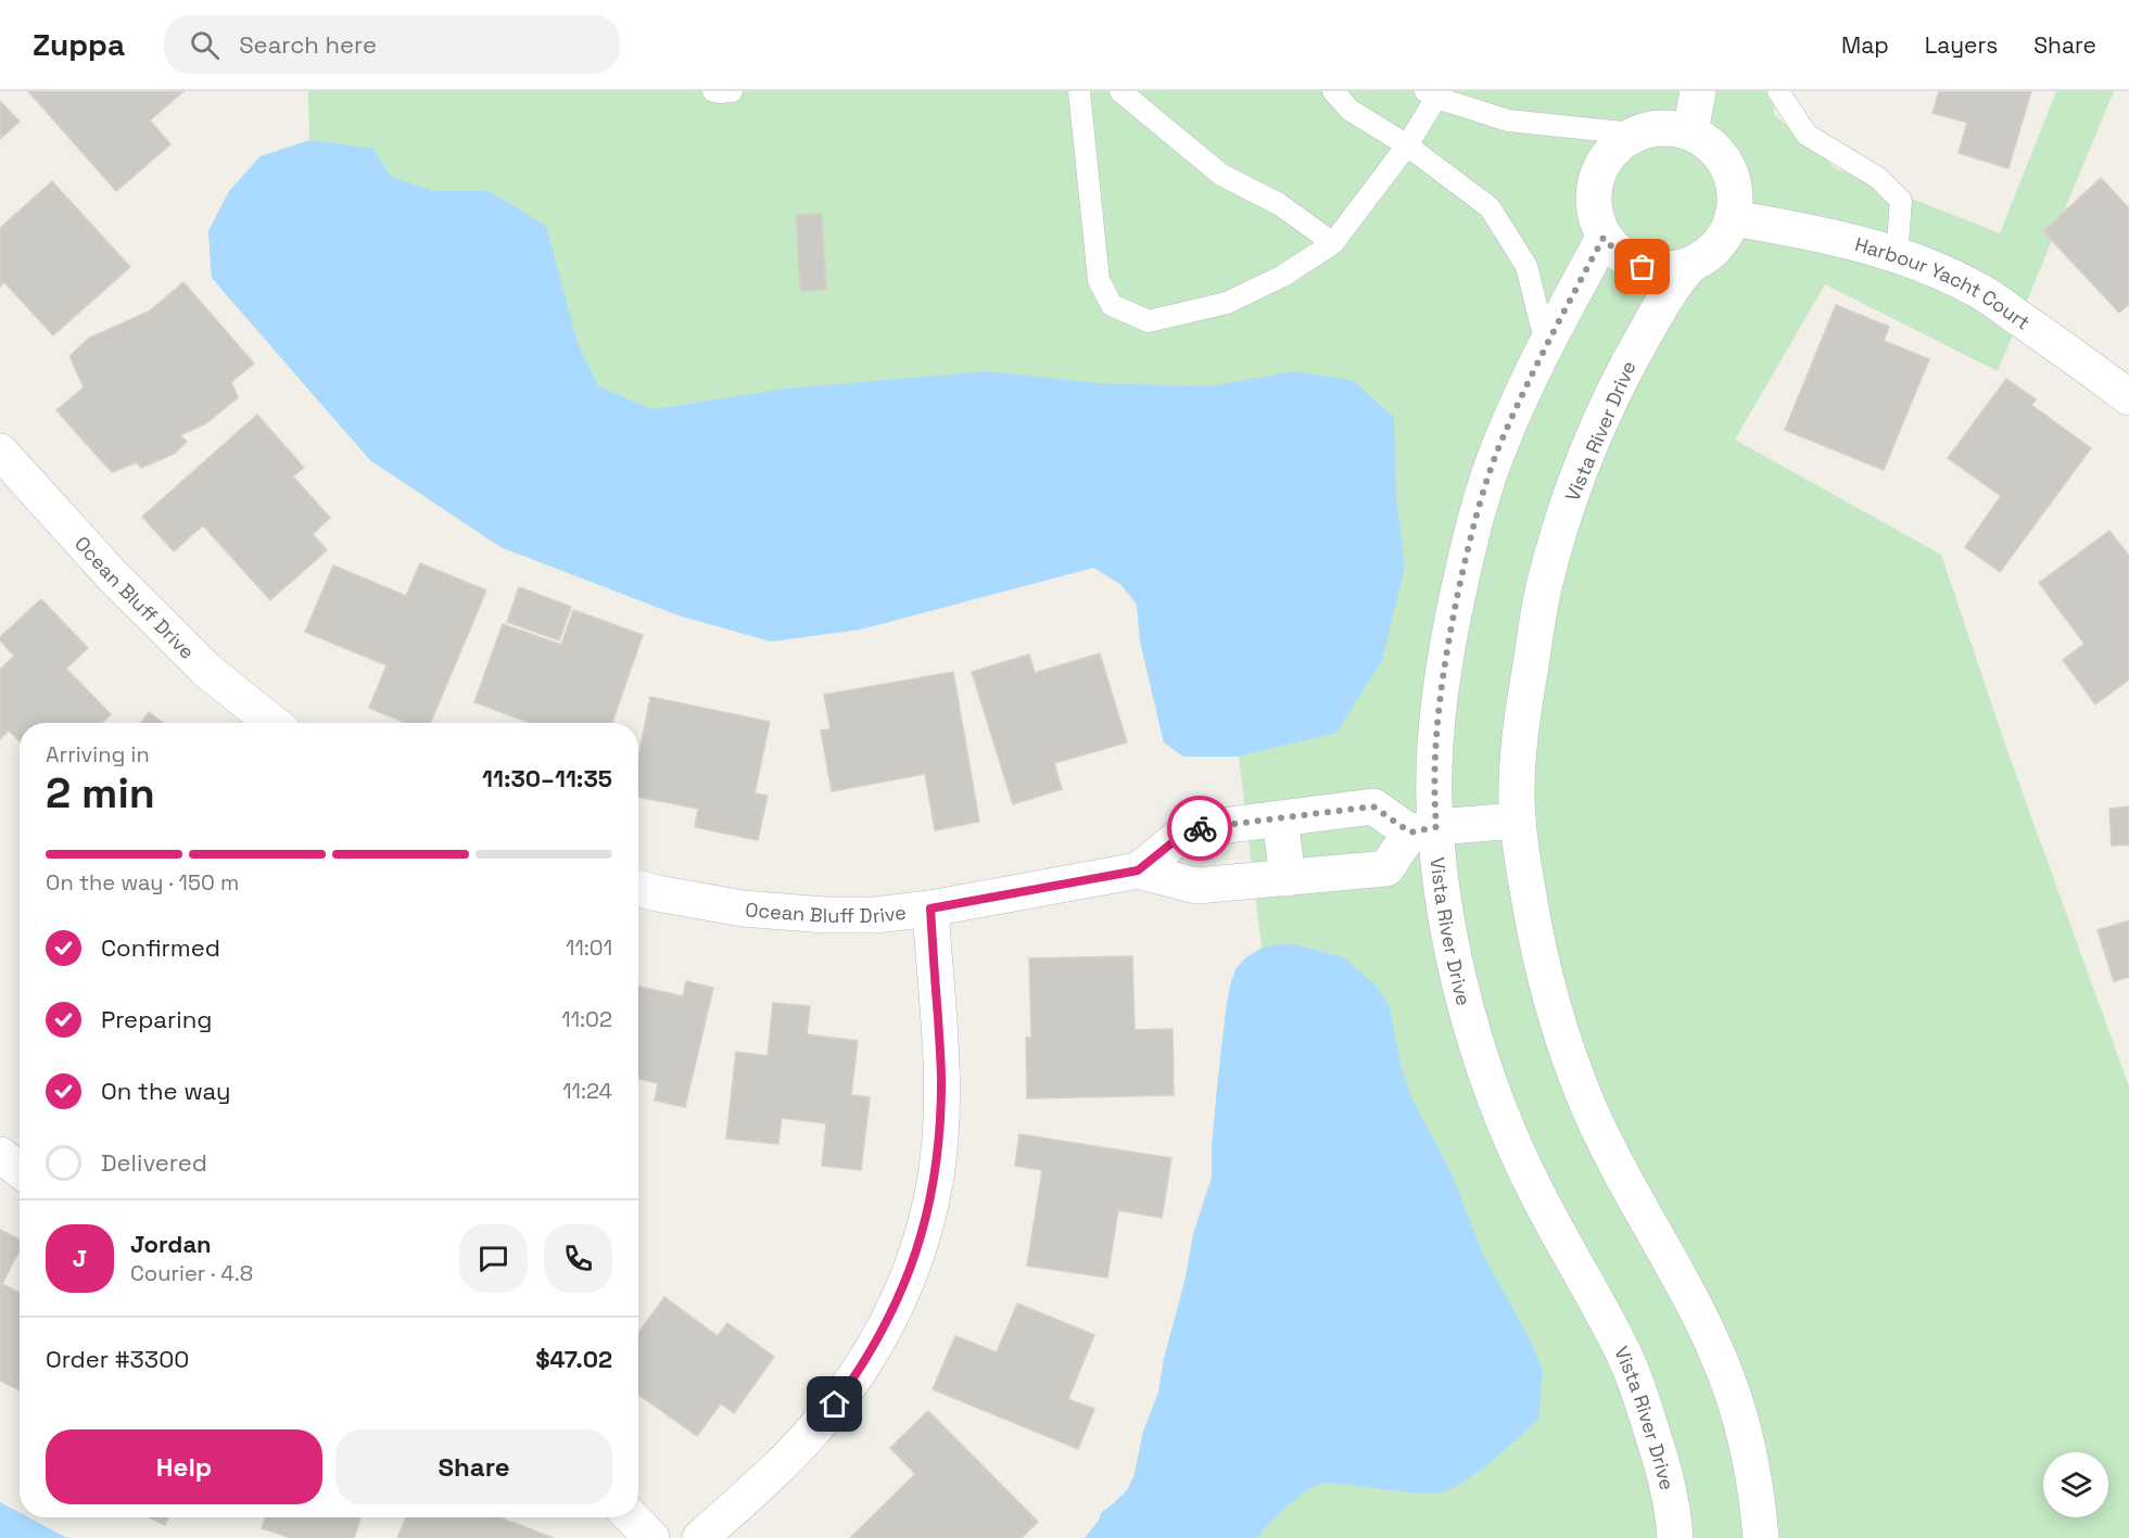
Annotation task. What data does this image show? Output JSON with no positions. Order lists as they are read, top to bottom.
{
  "streets": {
    "street": ["Harbour Yacht Court", "Vista River Drive", "Ocean Bluff Drive"]
  },
  "crossings": [
    ["Harbour Yacht Court", "Vista River Drive"],
    ["Vista River Drive", "Ocean Bluff Drive"]
  ],
  "page": {
    "header": "Zuppa",
    "search": "Search here",
    "nav": ["Map", "Layers", "Share"],
    "heading": ["2 min", "Arriving in", "11:30–11:35"],
    "panel": [
      "Jordan",
      "Courier · 4.8",
      "Order #3300",
      "$47.02"
    ],
    "bar": "On the way · 150 m",
    "list": [
      ["Confirmed", "11:01"],
      ["Preparing", "11:02"],
      ["On the way", "11:24"],
      "Delivered"
    ],
    "round": "J",
    "buttons": ["Help", "Share"]
  }
}
